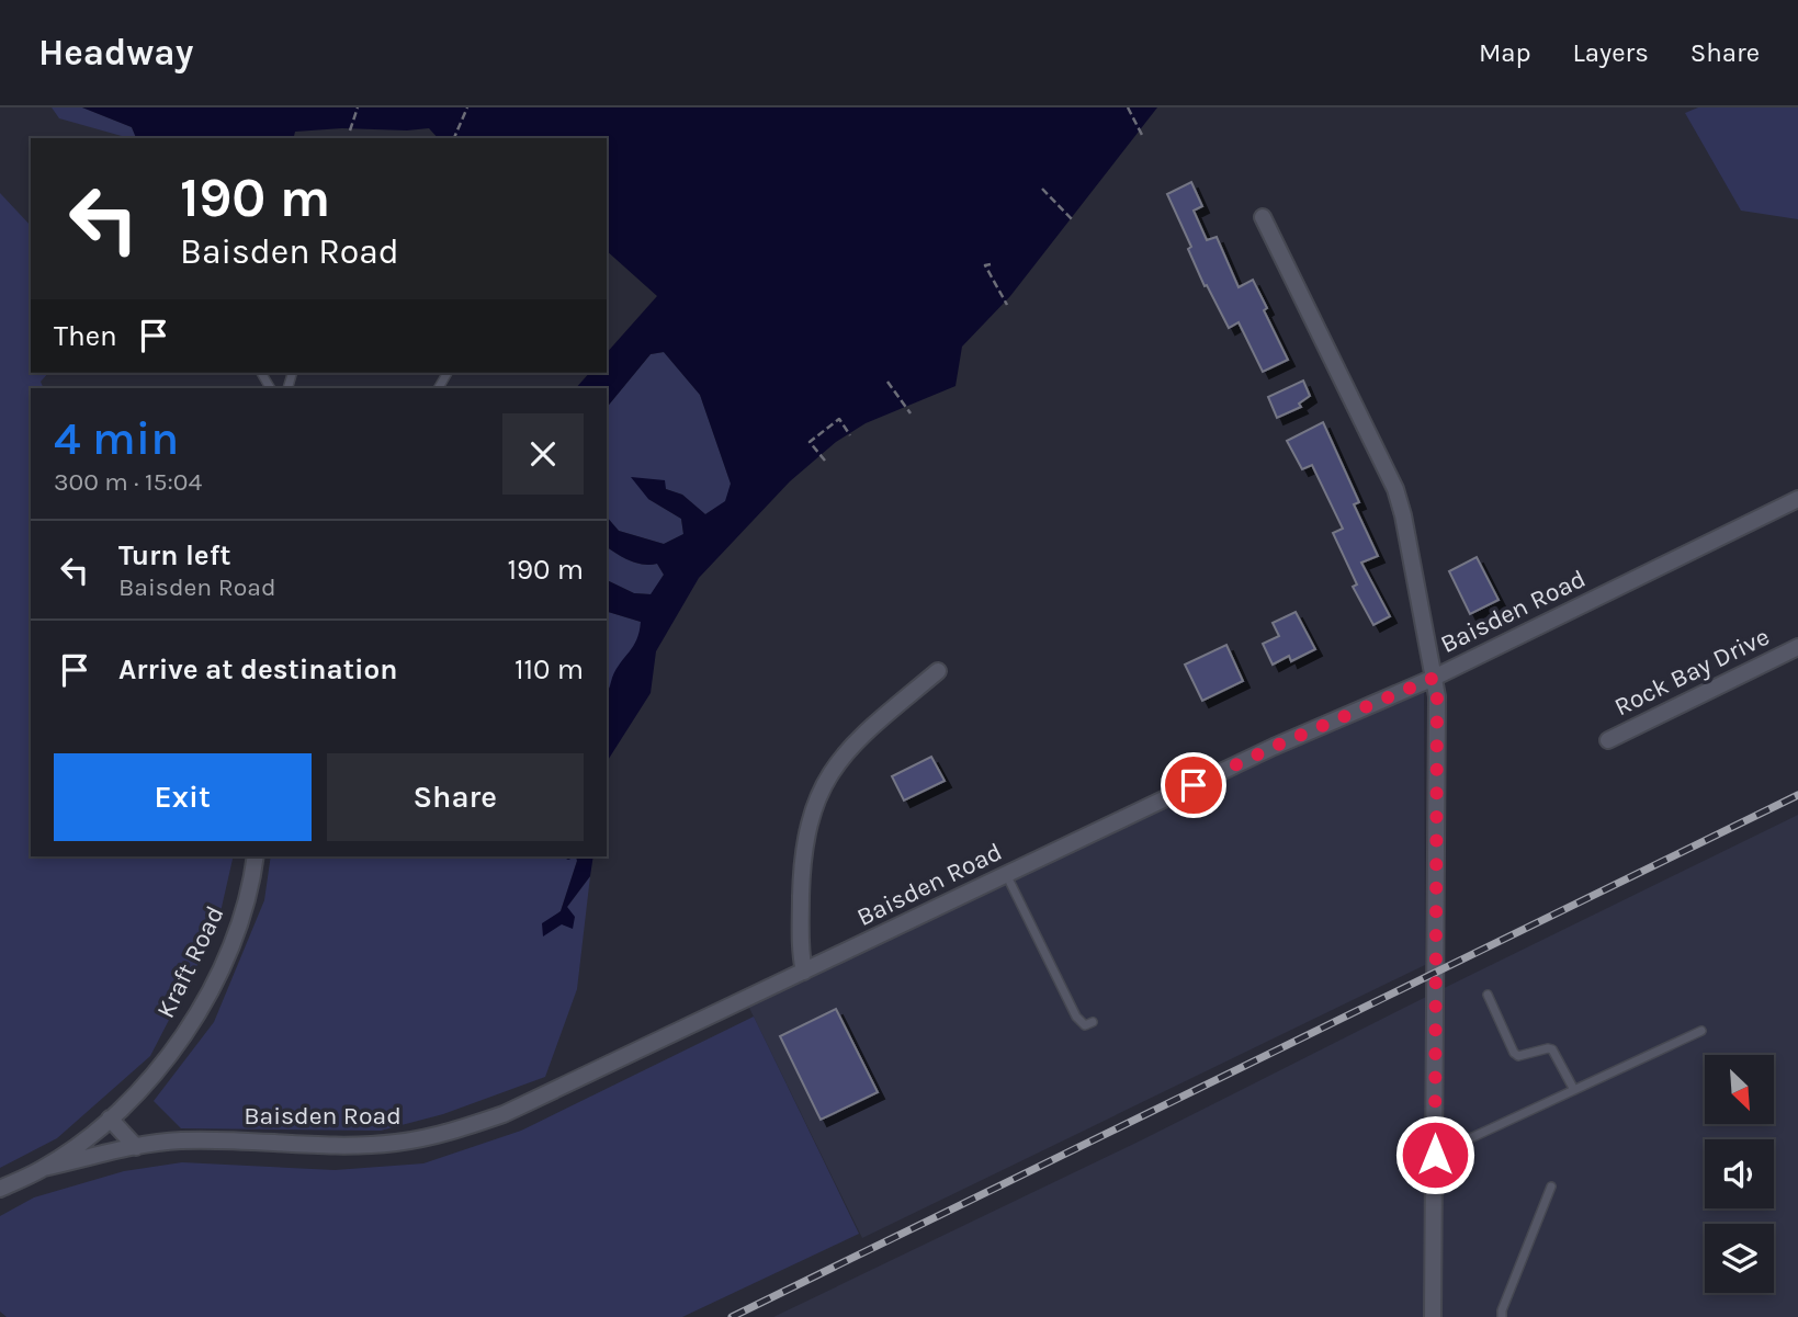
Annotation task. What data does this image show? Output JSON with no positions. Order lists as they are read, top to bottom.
{
  "streets": {
    "street": ["Baisden Road", "Rock Bay Drive", "Kraft Road"]
  },
  "crossings": [
    ["Baisden Road", "Kraft Road"]
  ],
  "north": "bottom right",
  "page": {
    "header": "Headway",
    "nav": ["Map", "Layers", "Share"],
    "turn": ["190 m", "Baisden Road"],
    "then": "Then",
    "heading": ["4 min", "300 m · 15:04"],
    "list": [
      {
        "name": "Turn left",
        "note": "Baisden Road",
        "value": "190 m"
      },
      {
        "name": "Arrive at destination",
        "value": "110 m"
      }
    ],
    "buttons": ["Exit", "Share"]
  }
}
